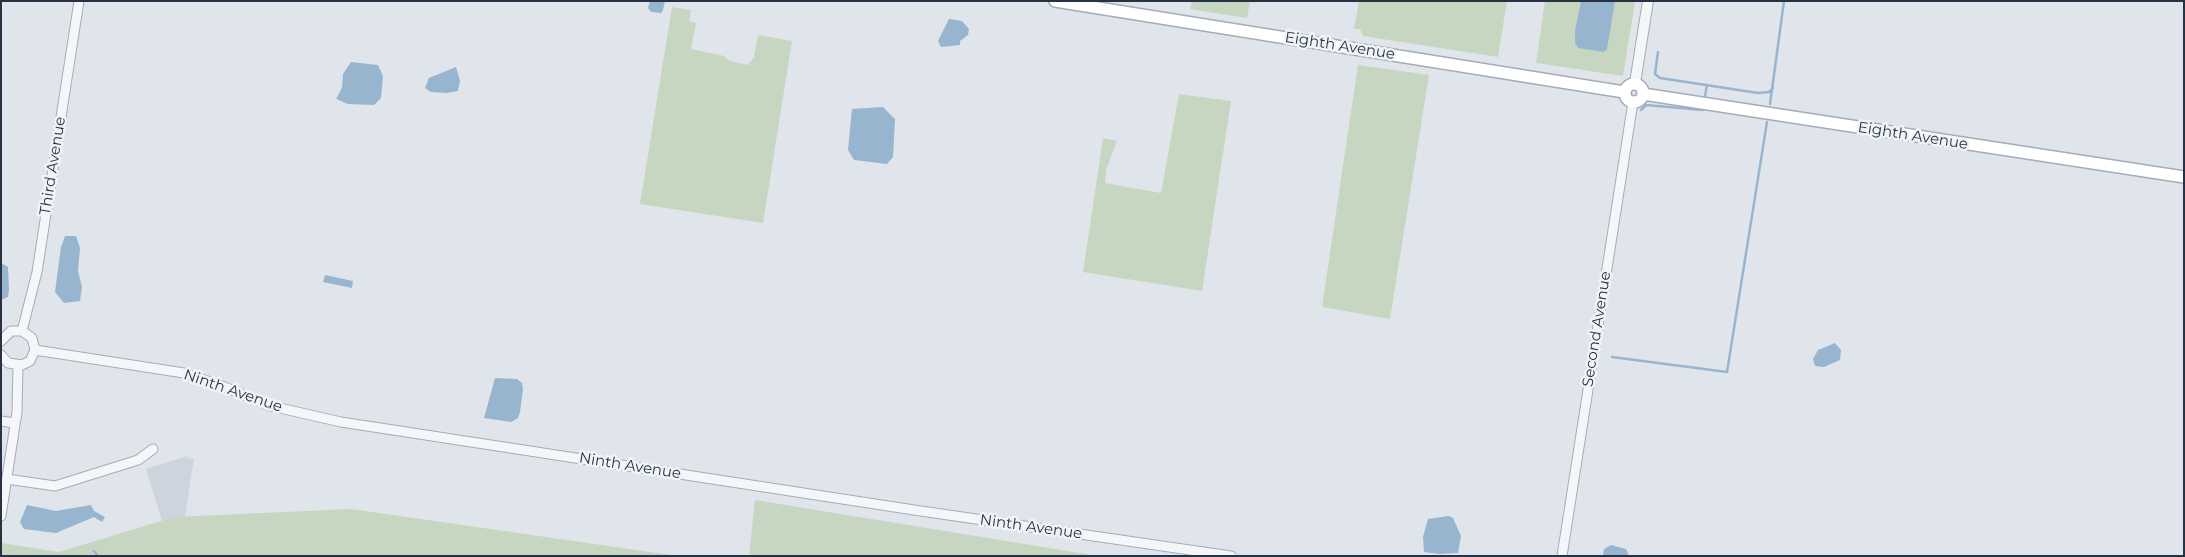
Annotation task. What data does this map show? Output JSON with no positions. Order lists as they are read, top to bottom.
{
  "streets": {
    "main road": ["Eighth Avenue"],
    "street": ["Third Avenue", "Second Avenue", "Ninth Avenue"]
  },
  "crossings": [
    ["Eighth Avenue", "Second Avenue"]
  ]
}
